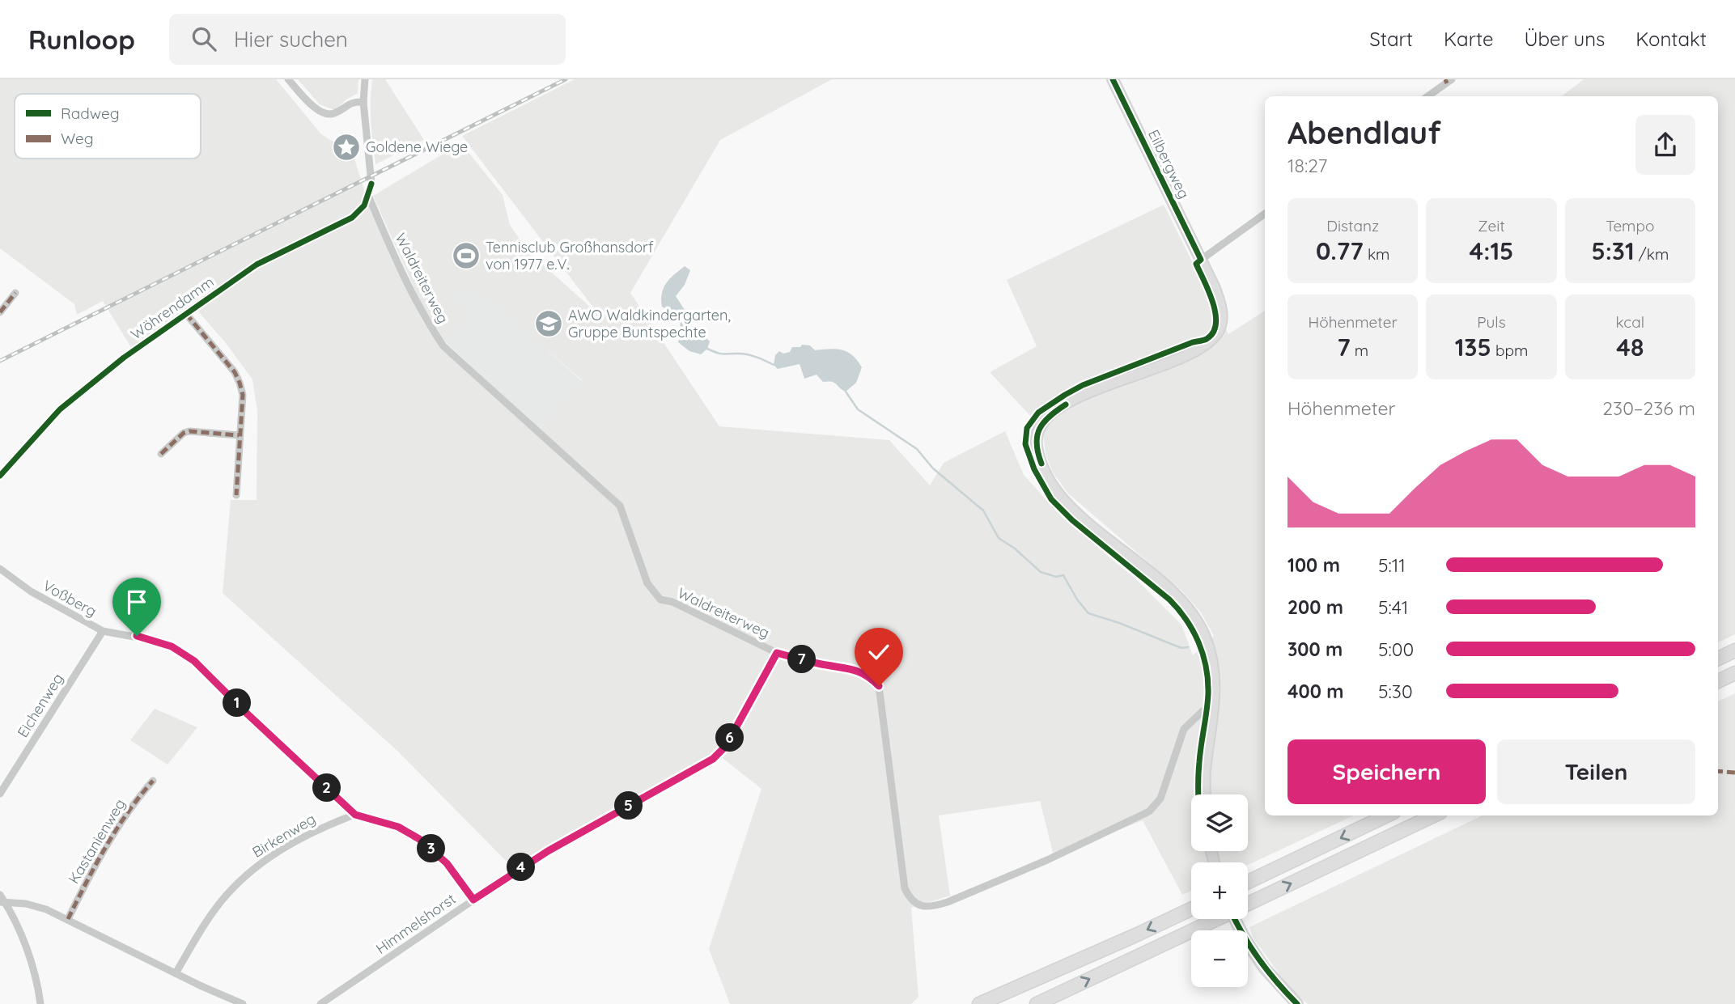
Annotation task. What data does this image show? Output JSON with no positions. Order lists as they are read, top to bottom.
{
  "streets": {
    "main road": ["Eilbergweg"],
    "street": [
      "Waldreiterweg",
      "Wöhrendamm",
      "Voßberg",
      "Eichenweg",
      "Birkenweg",
      "Kastanienweg",
      "Himmelshorst"
    ]
  },
  "crossings": [
    ["Eilbergweg", "Waldreiterweg"],
    ["Waldreiterweg", "Wöhrendamm"],
    ["Waldreiterweg", "Himmelshorst"],
    ["Voßberg", "Eichenweg"],
    ["Voßberg", "Birkenweg"],
    ["Voßberg", "Himmelshorst"]
  ],
  "places": {
    "place": ["Goldene Wiege"],
    "sports": ["Tennisclub Großhansdorf von 1977 e.V."],
    "school or university": ["AWO Waldkindergarten, Gruppe Buntspechte"]
  },
  "legend": ["Radweg", "Weg"],
  "page": {
    "header": "Runloop",
    "search": "Hier suchen",
    "nav": [
      "Start",
      "Karte",
      "Über uns",
      "Kontakt"
    ],
    "heading": ["Abendlauf", "18:27"],
    "stats": [
      ["Distanz", "0.77 km"],
      ["Zeit", "4:15"],
      ["Tempo", "5:31 /km"],
      ["Höhenmeter", "7 m"],
      ["Puls", "135 bpm"],
      ["kcal", "48"]
    ],
    "chart": ["Höhenmeter", "230–236 m"],
    "list": [
      {
        "name": "100 m",
        "note": "5:11"
      },
      {
        "name": "200 m",
        "note": "5:41"
      },
      {
        "name": "300 m",
        "note": "5:00"
      },
      {
        "name": "400 m",
        "note": "5:30"
      }
    ],
    "pins": [
      "7",
      "1",
      "6",
      "2",
      "5",
      "3",
      "4"
    ],
    "buttons": ["Speichern", "Teilen"],
    "map_buttons": ["+", "−"]
  }
}
